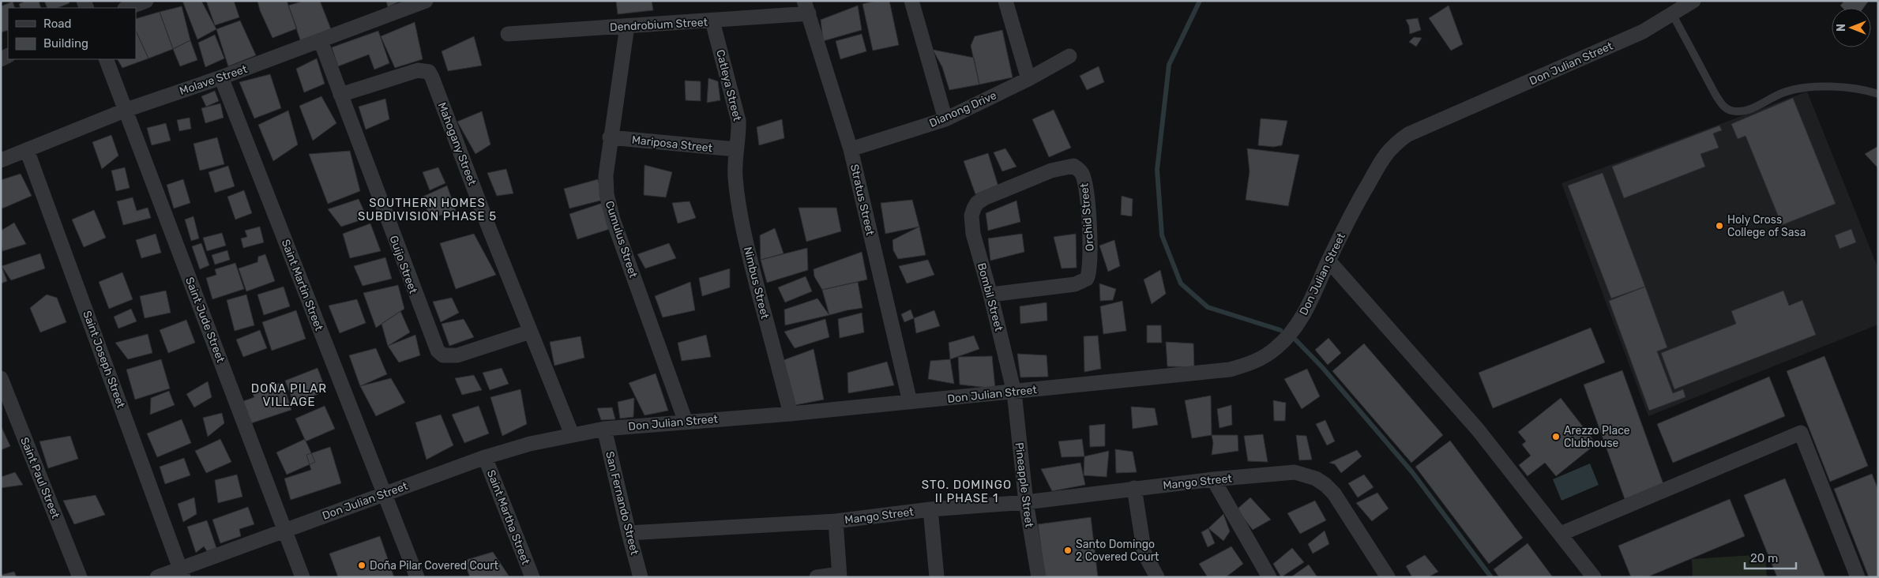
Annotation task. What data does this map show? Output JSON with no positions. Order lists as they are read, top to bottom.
{
  "streets": {
    "street": [
      "Dendrobium Street",
      "Don Julian Street",
      "Molave Street",
      "Catleya Street",
      "Dianong Drive",
      "Mahogany Street",
      "Mariposa Street",
      "Stratus Street",
      "Orchid Street",
      "Cumulus Street",
      "Guijo Street",
      "Nimbus Street",
      "Saint Martin Street",
      "Bombil Street",
      "Saint Jude Street",
      "Saint Joseph Street",
      "Saint Paul Street",
      "Mango Street",
      "Pineapple Street",
      "San Fernando Street",
      "Saint Martha Street"
    ]
  },
  "crossings": [
    ["Dendrobium Street", "Catleya Street"],
    ["Dendrobium Street", "Stratus Street"],
    ["Dendrobium Street", "Cumulus Street"],
    ["Don Julian Street", "Mahogany Street"],
    ["Don Julian Street", "Stratus Street"],
    ["Don Julian Street", "Cumulus Street"],
    ["Don Julian Street", "Nimbus Street"],
    ["Don Julian Street", "Saint Martin Street"],
    ["Don Julian Street", "Bombil Street"],
    ["Don Julian Street", "Saint Jude Street"],
    ["Don Julian Street", "Saint Joseph Street"],
    ["Don Julian Street", "Pineapple Street"],
    ["Don Julian Street", "San Fernando Street"],
    ["Don Julian Street", "Saint Martha Street"],
    ["Molave Street", "Guijo Street"],
    ["Molave Street", "Saint Martin Street"],
    ["Molave Street", "Saint Jude Street"],
    ["Molave Street", "Saint Joseph Street"],
    ["Catleya Street", "Mariposa Street"],
    ["Catleya Street", "Nimbus Street"],
    ["Dianong Drive", "Stratus Street"],
    ["Mahogany Street", "Guijo Street"],
    ["Mariposa Street", "Cumulus Street"],
    ["Mariposa Street", "Nimbus Street"],
    ["Orchid Street", "Bombil Street"],
    ["Bombil Street", "Pineapple Street"],
    ["Mango Street", "Pineapple Street"],
    ["Mango Street", "San Fernando Street"]
  ],
  "districts": ["SOUTHERN HOMES SUBDIVISION PHASE 5", "DOÑA PILAR VILLAGE", "STO. DOMINGO II PHASE 1"],
  "places": [
    "Holy Cross College of Sasa",
    "Arezzo Place Clubhouse",
    "Santo Domingo 2 Covered Court",
    "Doña Pilar Covered Court"
  ],
  "legend": ["Road", "Building"],
  "scale_bar": "20 m",
  "north": "left"
}
